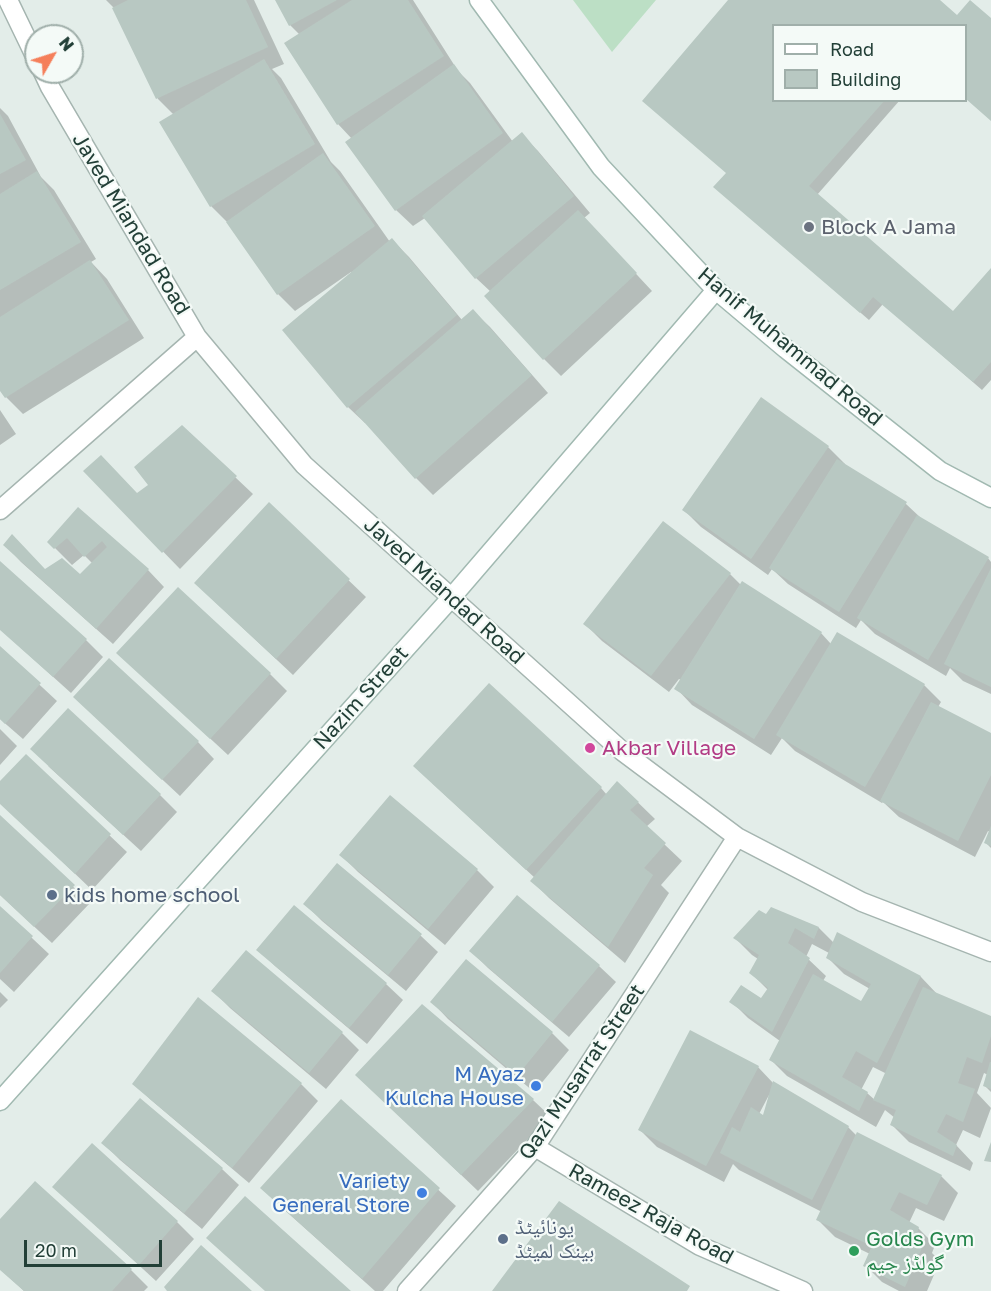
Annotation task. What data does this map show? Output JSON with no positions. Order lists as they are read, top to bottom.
{
  "streets": {
    "street": [
      "Javed Miandad Road",
      "Hanif Muhammad Road",
      "Nazim Street",
      "Qazi Musarrat Street",
      "Rameez Raja Road"
    ]
  },
  "crossings": [
    ["Javed Miandad Road", "Nazim Street"],
    ["Javed Miandad Road", "Qazi Musarrat Street"],
    ["Hanif Muhammad Road", "Nazim Street"],
    ["Qazi Musarrat Street", "Rameez Raja Road"]
  ],
  "places": [
    "Block A Jama",
    "Akbar Village",
    "kids home school",
    "M Ayaz Kulcha House",
    "Variety General Store",
    "یونائیٹڈ بینک لمیٹڈ",
    "Golds Gym گولڈز جیم"
  ],
  "legend": ["Road", "Building"],
  "scale_bar": "20 m",
  "north": "top right"
}
